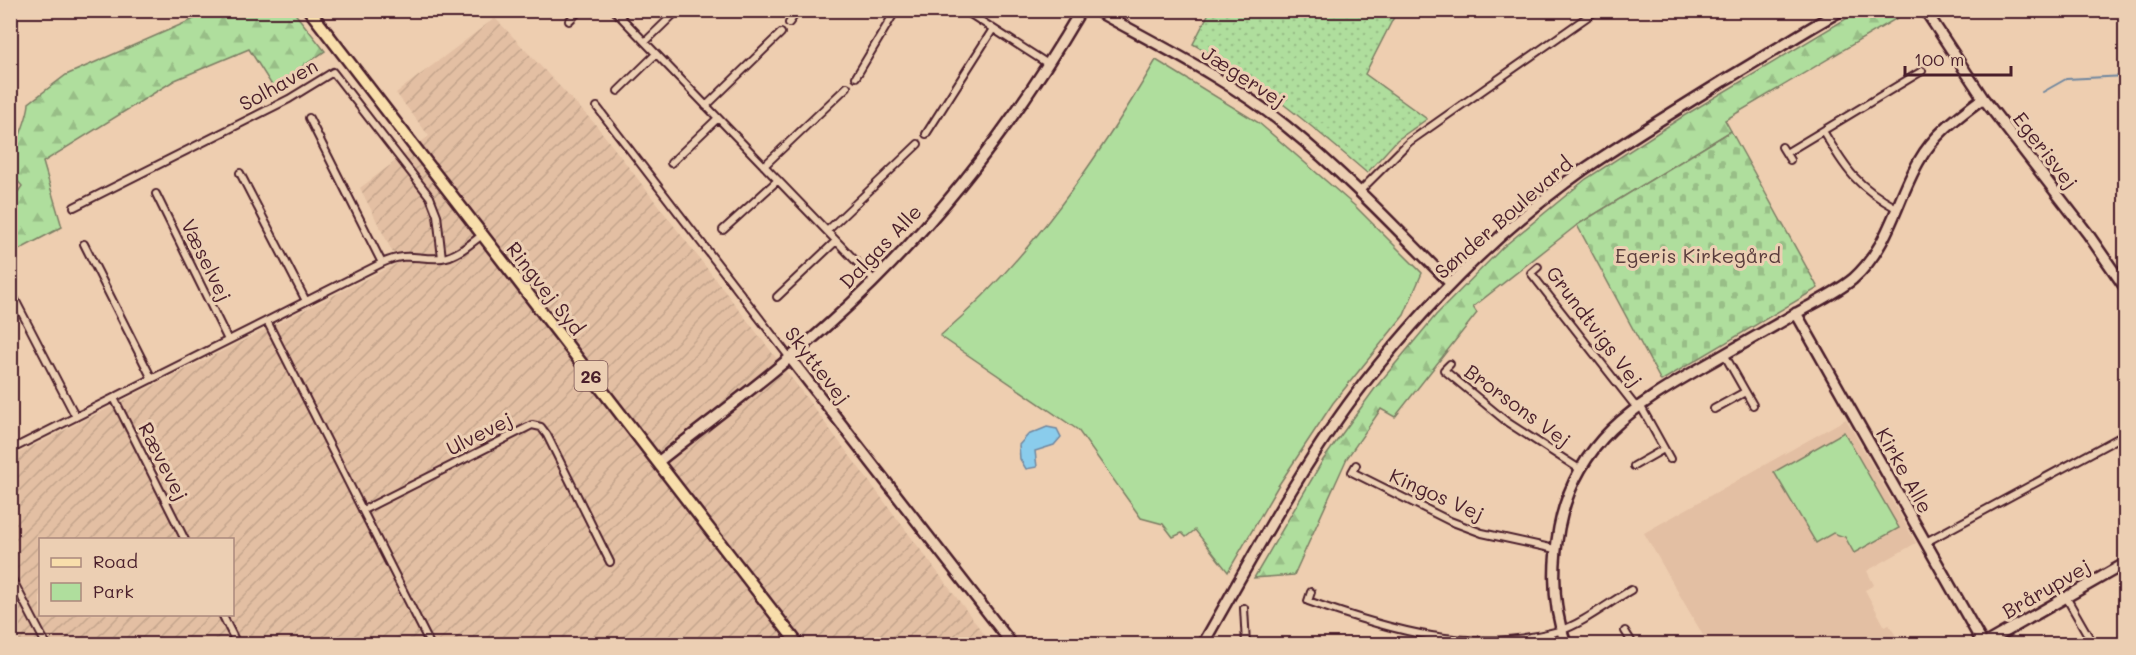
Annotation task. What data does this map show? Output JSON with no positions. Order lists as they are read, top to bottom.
{
  "streets": {
    "main road": ["Ringvej Syd", "26"],
    "street": [
      "Jægervej",
      "Solhaven",
      "Egerisvej",
      "Sønder Boulevard",
      "Dalgas Alle",
      "Væselvej",
      "Grundtvigs Vej",
      "Skyttevej",
      "Brorsons Vej",
      "Ulvevej",
      "Rævevej",
      "Kirke Alle",
      "Kingos Vej",
      "Brårupvej"
    ]
  },
  "crossings": [
    ["Jægervej", "Sønder Boulevard"],
    ["Dalgas Alle", "Ringvej Syd"],
    ["Dalgas Alle", "Skyttevej"],
    ["Kirke Alle", "Brårupvej"]
  ],
  "parks": ["Egeris Kirkegård"],
  "legend": ["Road", "Park"],
  "scale_bar": "100 m"
}
